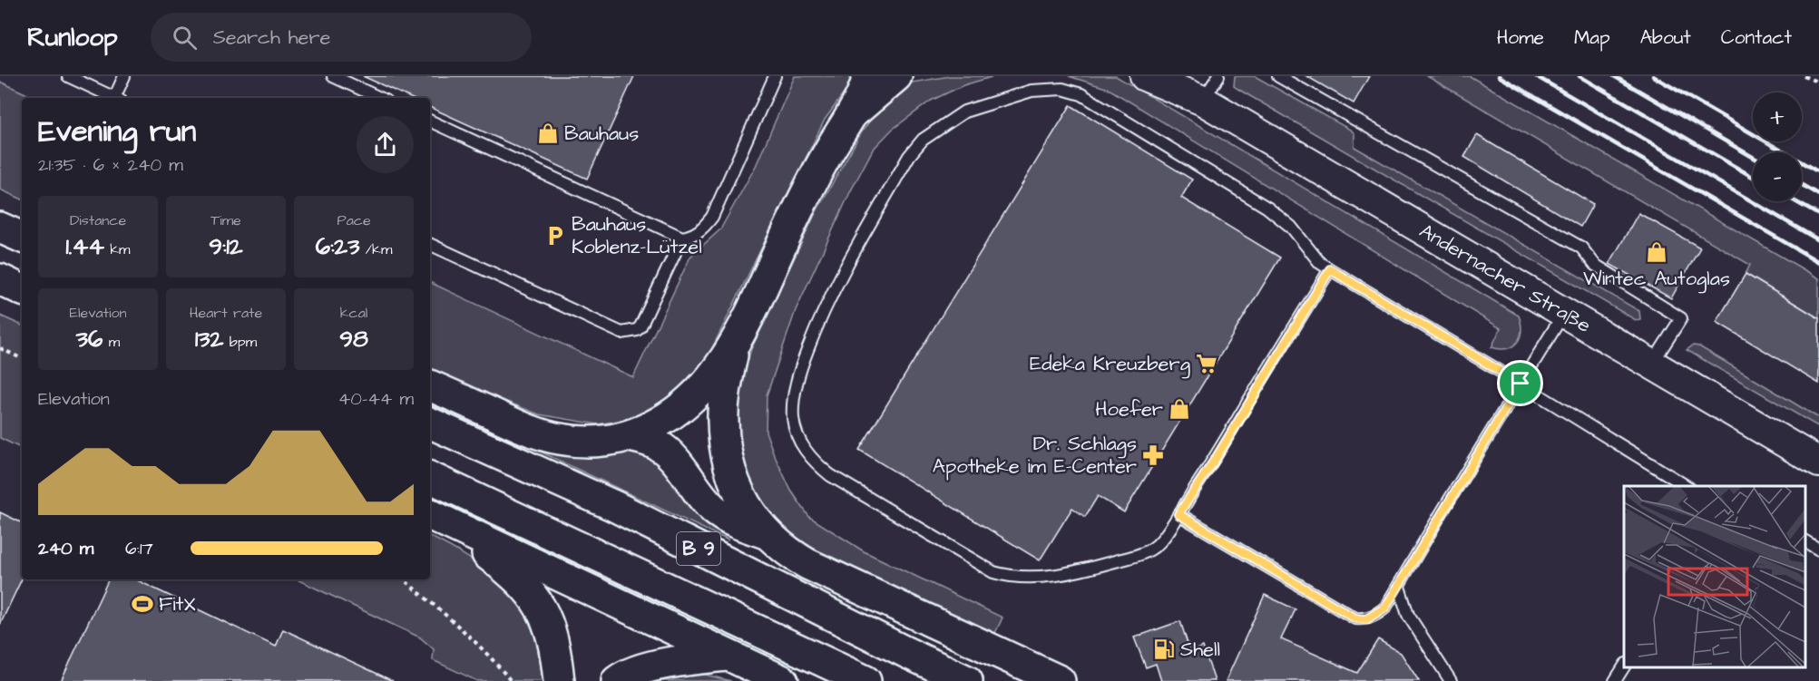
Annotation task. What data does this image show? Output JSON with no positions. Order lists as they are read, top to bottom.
{
  "streets": {
    "highway": ["B 9"],
    "street": ["Andernacher Straße"]
  },
  "places": {
    "shop": ["Bauhaus", "Wintec Autoglas", "Hoefer"],
    "parking": ["Bauhaus Koblenz-Lützel"],
    "supermarket": ["Edeka Kreuzberg"],
    "pharmacy": ["Dr. Schlags Apotheke im E-Center"],
    "sports": ["FitX"],
    "fuel station": ["Shell"]
  },
  "page": {
    "header": "Runloop",
    "search": "Search here",
    "nav": [
      "Home",
      "Map",
      "About",
      "Contact"
    ],
    "map_buttons": ["+", "−"],
    "heading": ["Evening run", "21:35 · 6 × 240 m"],
    "stats": [
      ["Distance", "1.44 km"],
      ["Time", "9:12"],
      ["Pace", "6:23 /km"],
      ["Elevation", "36 m"],
      ["Heart rate", "132 bpm"],
      ["kcal", "98"]
    ],
    "chart": ["Elevation", "40–44 m"],
    "list": [
      {
        "name": "240 m",
        "note": "6:17"
      }
    ]
  }
}
